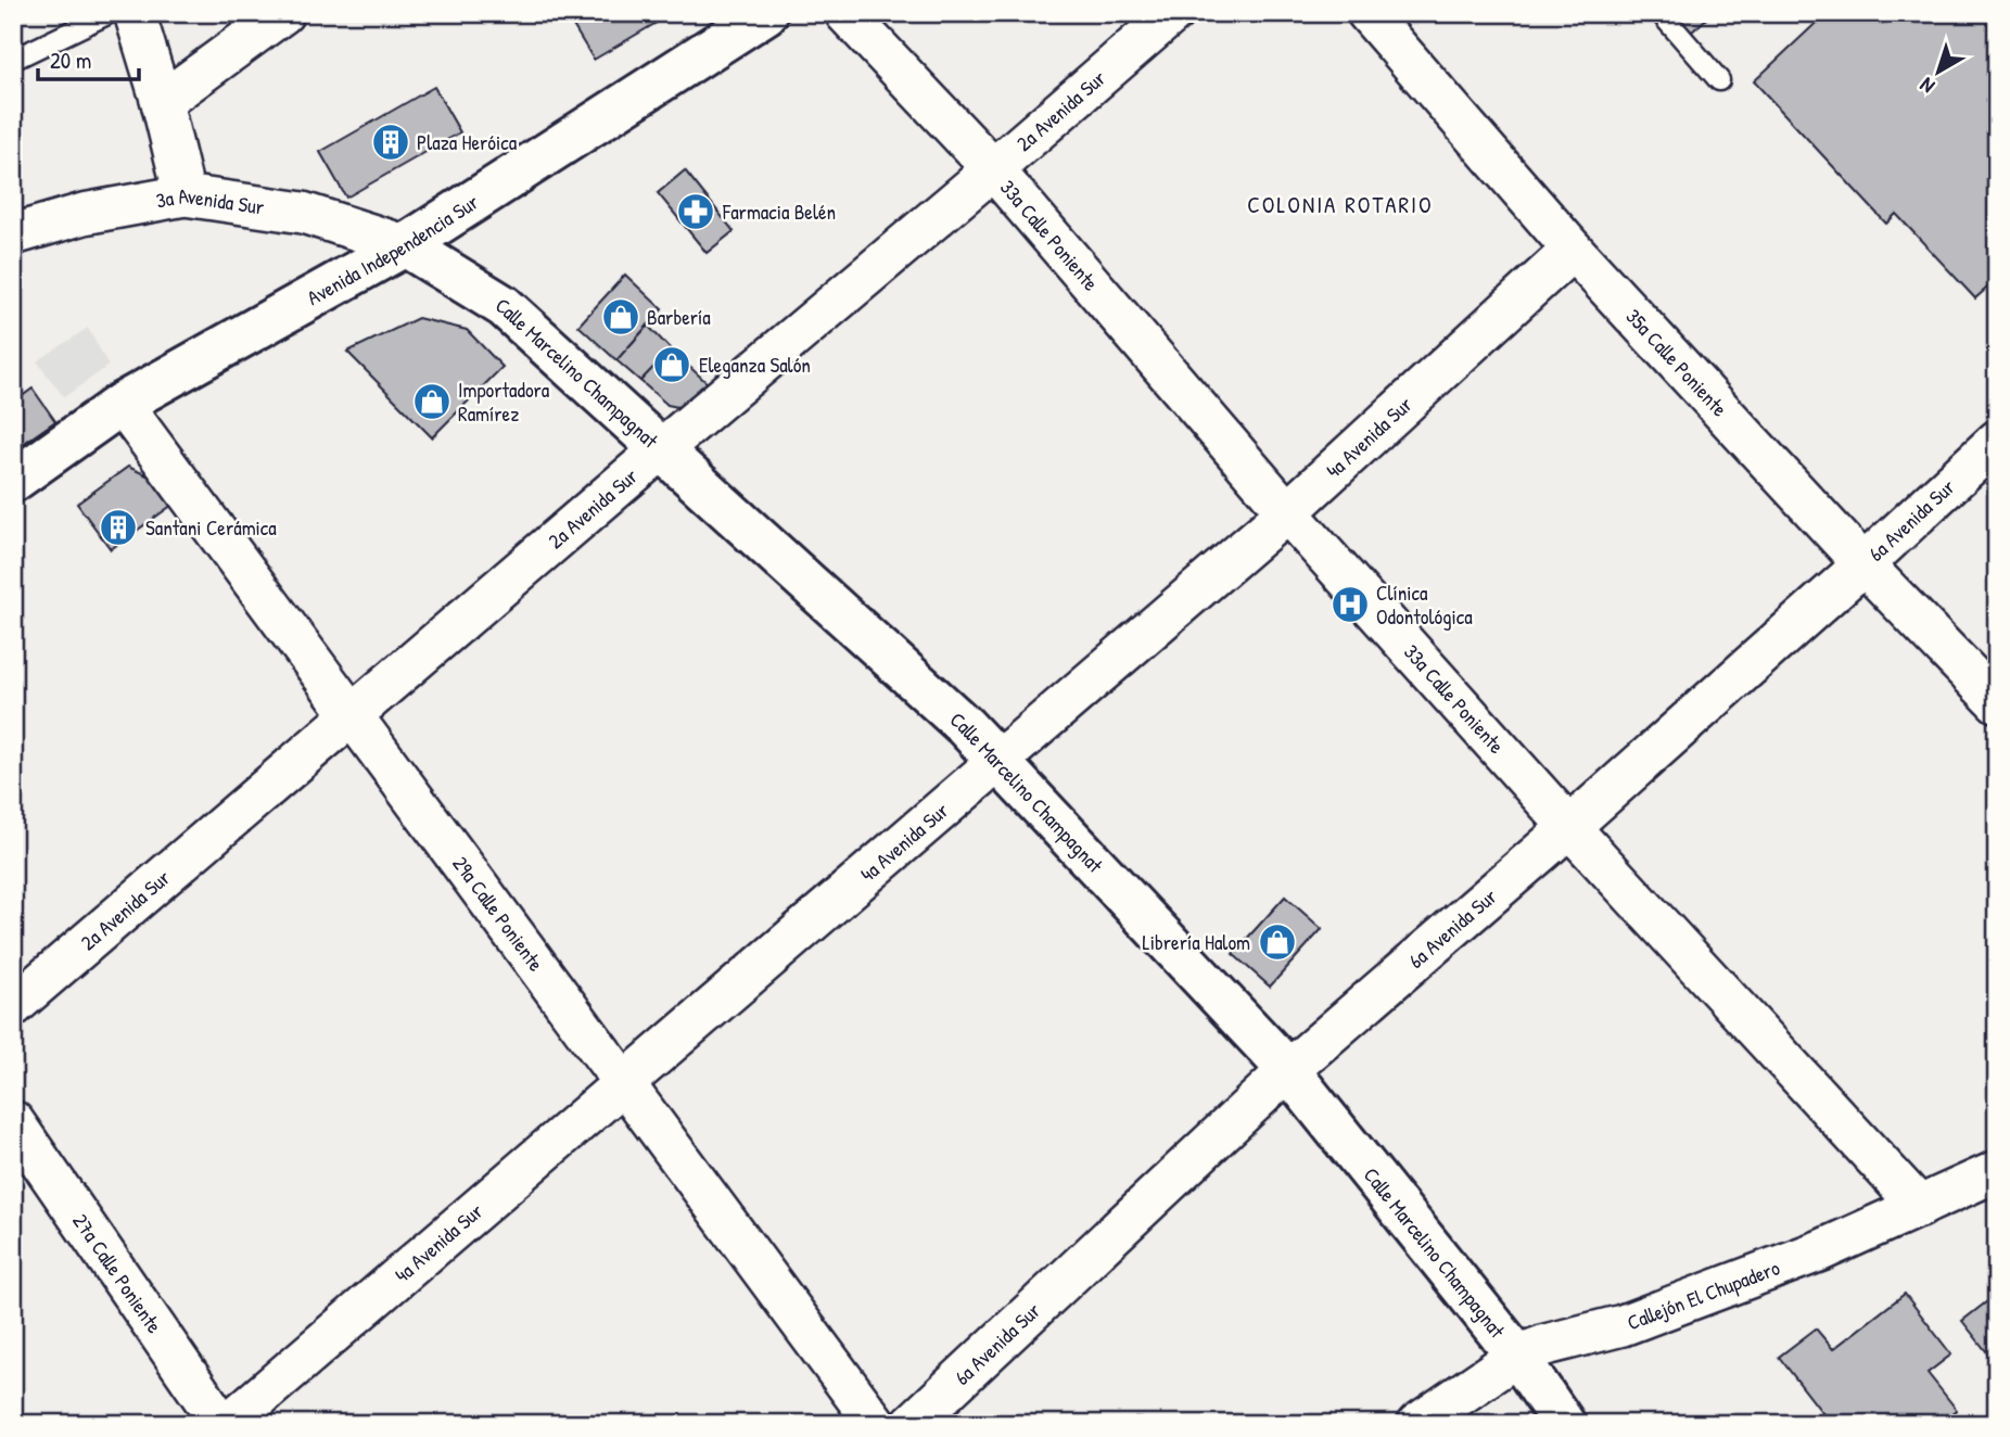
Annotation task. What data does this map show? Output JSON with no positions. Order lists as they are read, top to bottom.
{
  "streets": {
    "street": [
      "2a Avenida Sur",
      "3a Avenida Sur",
      "33a Calle Poniente",
      "Avenida Independencia Sur",
      "35a Calle Poniente",
      "Calle Marcelino Champagnat",
      "4a Avenida Sur",
      "6a Avenida Sur",
      "29a Calle Poniente",
      "27a Calle Poniente",
      "Callejón El Chupadero"
    ]
  },
  "crossings": [
    ["2a Avenida Sur", "33a Calle Poniente"],
    ["2a Avenida Sur", "Calle Marcelino Champagnat"],
    ["2a Avenida Sur", "29a Calle Poniente"],
    ["3a Avenida Sur", "Avenida Independencia Sur"],
    ["3a Avenida Sur", "Calle Marcelino Champagnat"],
    ["33a Calle Poniente", "4a Avenida Sur"],
    ["33a Calle Poniente", "6a Avenida Sur"],
    ["33a Calle Poniente", "Callejón El Chupadero"],
    ["Avenida Independencia Sur", "Calle Marcelino Champagnat"],
    ["Avenida Independencia Sur", "29a Calle Poniente"],
    ["35a Calle Poniente", "4a Avenida Sur"],
    ["35a Calle Poniente", "6a Avenida Sur"],
    ["Calle Marcelino Champagnat", "4a Avenida Sur"],
    ["Calle Marcelino Champagnat", "6a Avenida Sur"],
    ["Calle Marcelino Champagnat", "Callejón El Chupadero"],
    ["4a Avenida Sur", "29a Calle Poniente"]
  ],
  "districts": ["COLONIA ROTARIO"],
  "places": {
    "building": ["Plaza Heróica", "Santani Cerámica"],
    "pharmacy": ["Farmacia Belén"],
    "shop": [
      "Barbería",
      "Eleganza Salón",
      "Importadora Ramírez",
      "Librería Halom"
    ],
    "hospital": ["Clínica Odontológica"]
  },
  "scale_bar": "20 m",
  "north": "bottom left"
}
